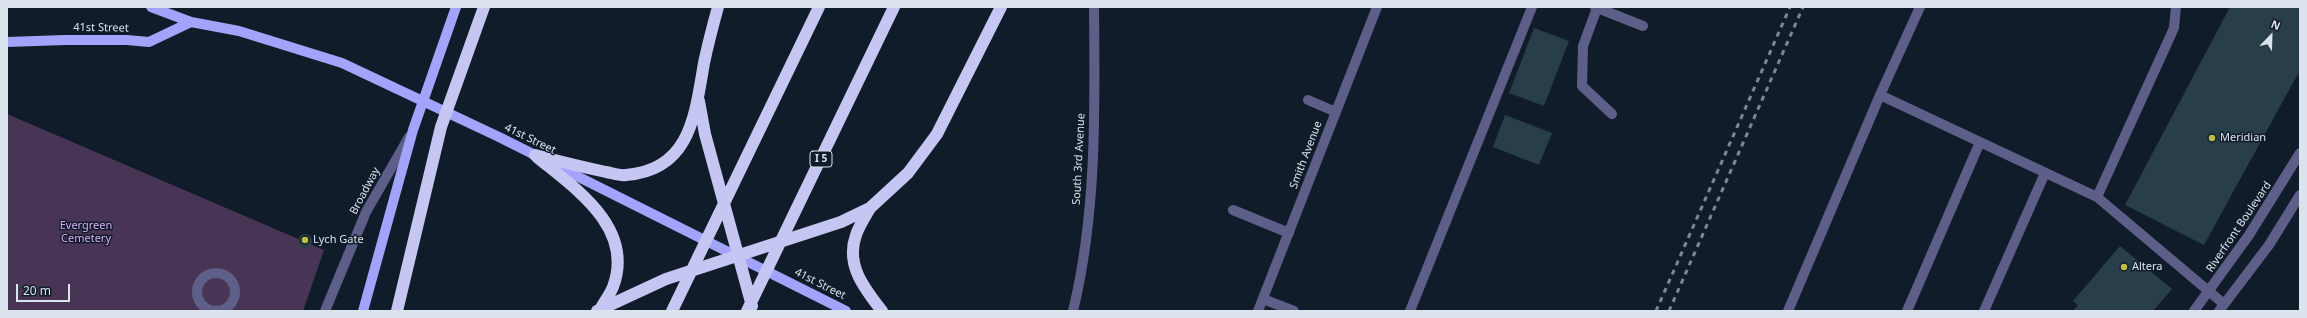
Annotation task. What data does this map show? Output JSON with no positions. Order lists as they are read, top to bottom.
{
  "streets": {
    "highway": ["I 5"],
    "main road": ["41st Street", "Broadway"],
    "street": ["Smith Avenue", "South 3rd Avenue", "Riverfront Boulevard"]
  },
  "parks": ["Evergreen Cemetery"],
  "places": ["Meridian", "Lych Gate", "Altera"],
  "scale_bar": "20 m",
  "north": "top right"
}
